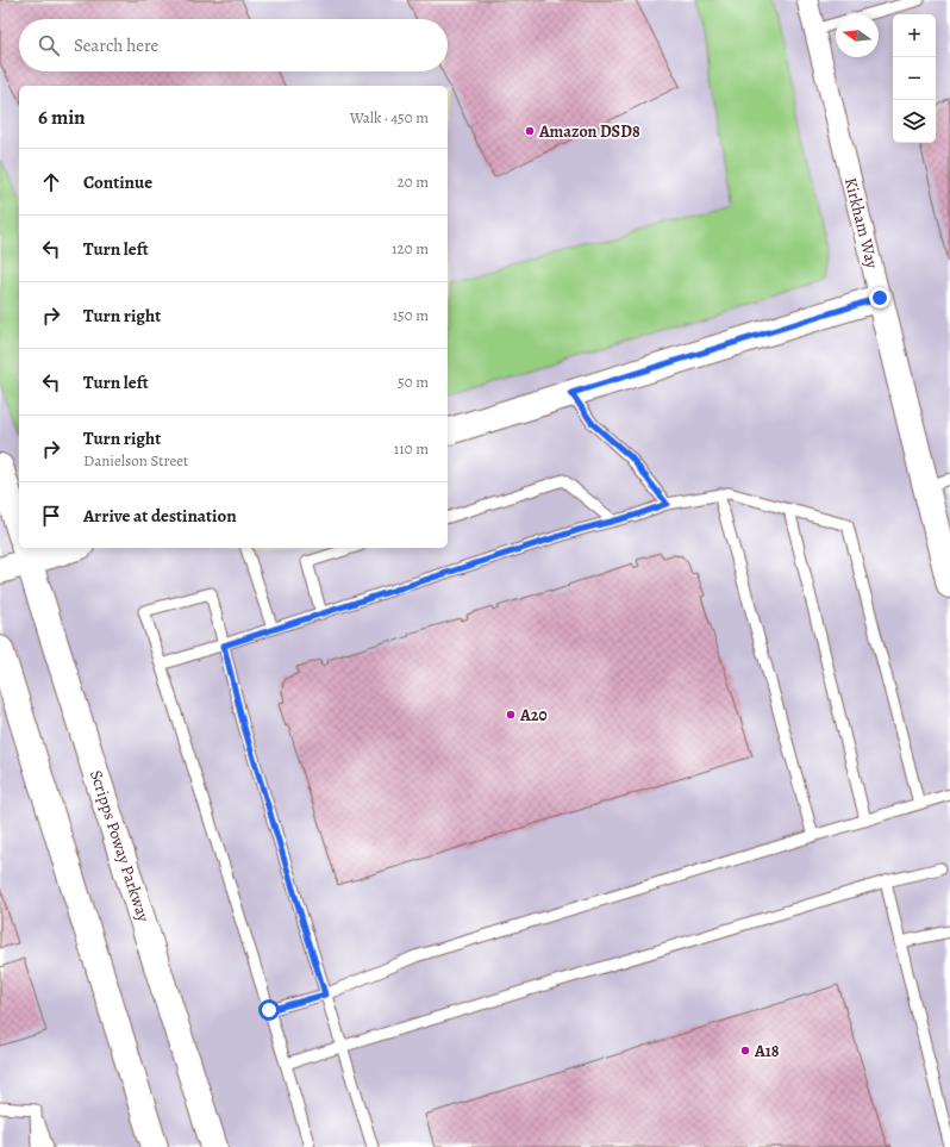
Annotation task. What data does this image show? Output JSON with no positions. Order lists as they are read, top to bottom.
{
  "streets": {
    "main road": ["Kirkham Way", "Scripps Poway Parkway"]
  },
  "places": ["Amazon DSD8", "A20", "A18"],
  "north": "left",
  "page": {
    "map_buttons": ["+", "−"],
    "search": "Search here",
    "heading": ["6 min", "Walk · 450 m"],
    "list": [
      ["Continue", "20 m"],
      ["Turn left", "120 m"],
      ["Turn right", "150 m"],
      ["Turn left", "50 m"],
      ["Turn right", "Danielson Street", "110 m"],
      "Arrive at destination"
    ]
  }
}
